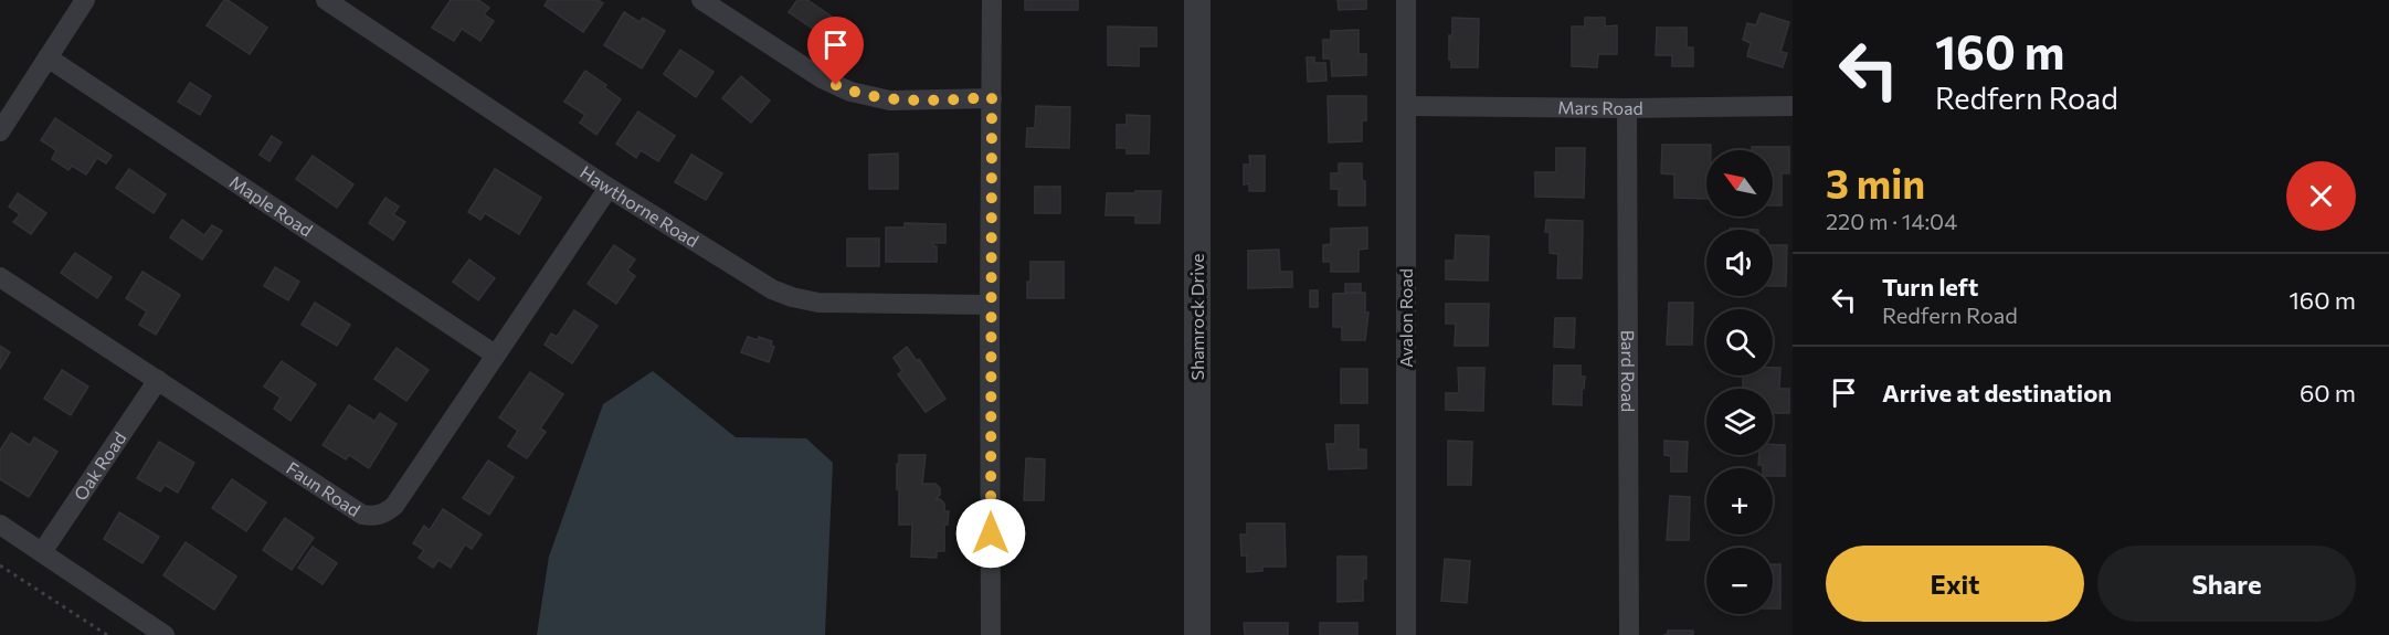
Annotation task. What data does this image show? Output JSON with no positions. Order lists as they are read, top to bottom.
{
  "streets": {
    "street": [
      "Mars Road",
      "Maple Road",
      "Hawthorne Road",
      "Shamrock Drive",
      "Avalon Road",
      "Bard Road",
      "Oak Road",
      "Faun Road"
    ]
  },
  "crossings": [
    ["Mars Road", "Avalon Road"],
    ["Mars Road", "Bard Road"],
    ["Maple Road", "Faun Road"],
    ["Hawthorne Road", "Faun Road"],
    ["Oak Road", "Faun Road"]
  ],
  "north": "top left",
  "page": {
    "turn": ["160 m", "Redfern Road"],
    "heading": ["3 min", "220 m · 14:04"],
    "map_buttons": ["+", "−"],
    "list": [
      {
        "name": "Turn left",
        "note": "Redfern Road",
        "value": "160 m"
      },
      {
        "name": "Arrive at destination",
        "value": "60 m"
      }
    ],
    "buttons": ["Exit", "Share"]
  }
}
